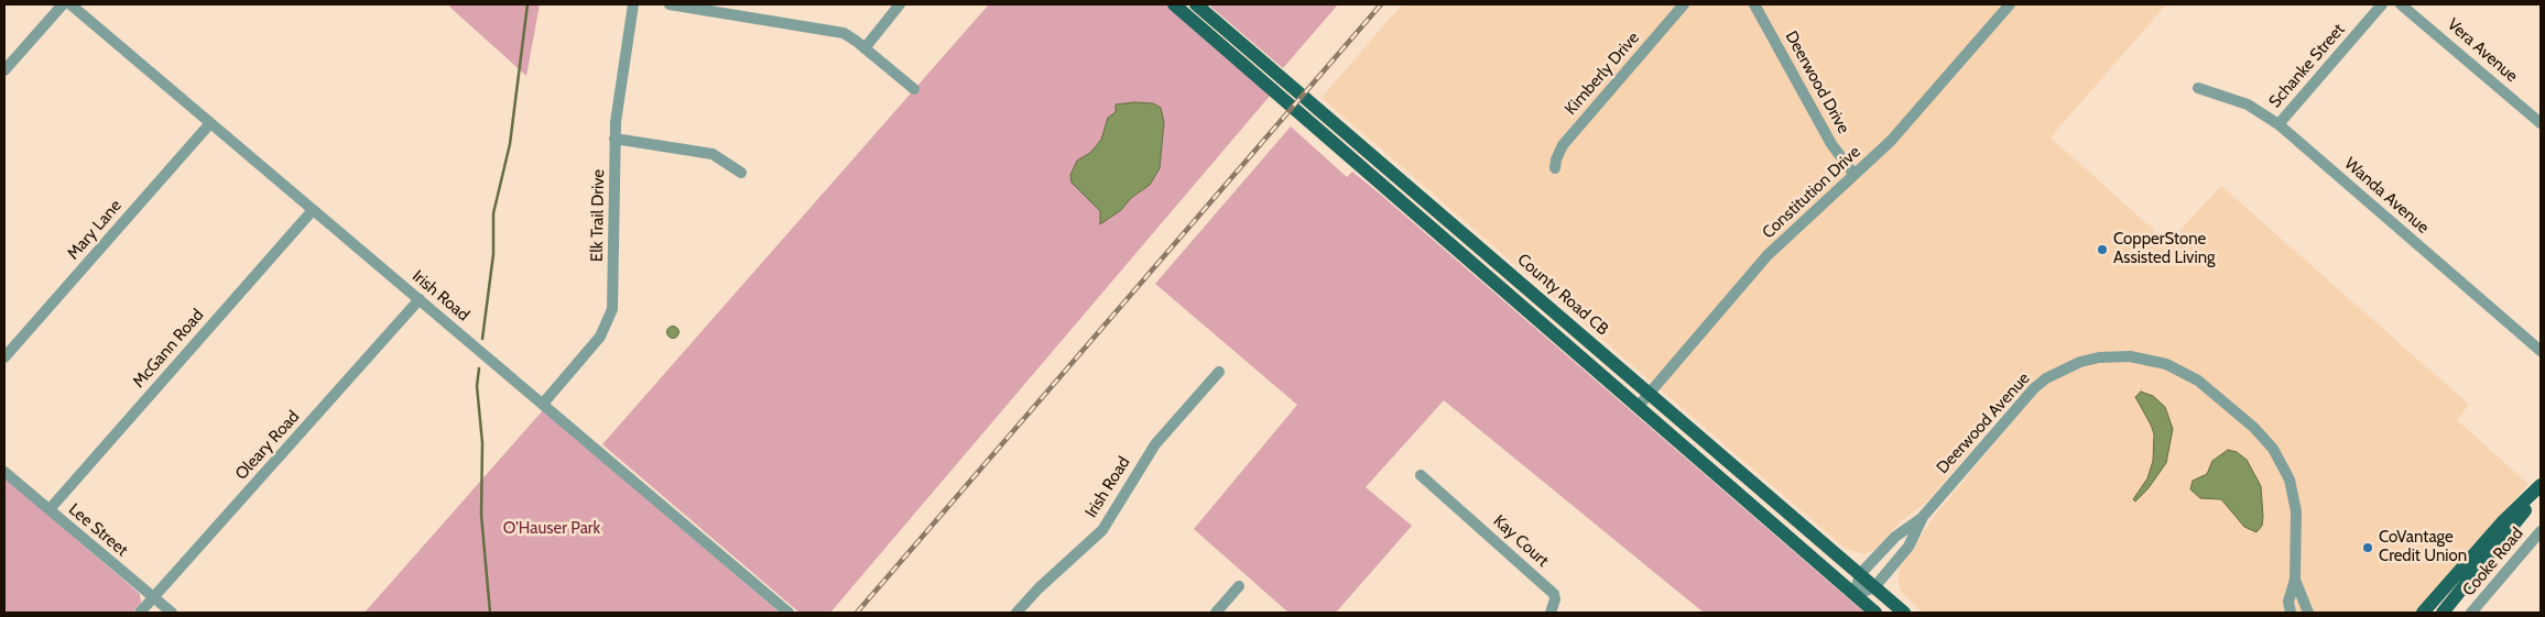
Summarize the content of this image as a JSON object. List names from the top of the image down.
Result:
{
  "streets": {
    "main road": ["County Road CB"],
    "street": [
      "Vera Avenue",
      "Schanke Street",
      "Kimberly Drive",
      "Deerwood Drive",
      "Constitution Drive",
      "Wanda Avenue",
      "Elk Trail Drive",
      "Mary Lane",
      "Irish Road",
      "McGann Road",
      "Deerwood Avenue",
      "Oleary Road",
      "Lee Street",
      "Kay Court",
      "Cooke Road"
    ]
  },
  "crossings": [
    ["Schanke Street", "Wanda Avenue"],
    ["Deerwood Drive", "Constitution Drive"],
    ["Constitution Drive", "County Road CB"],
    ["Elk Trail Drive", "Irish Road"],
    ["Mary Lane", "Irish Road"],
    ["County Road CB", "Deerwood Avenue"],
    ["Irish Road", "McGann Road"],
    ["Irish Road", "Oleary Road"],
    ["McGann Road", "Lee Street"],
    ["Oleary Road", "Lee Street"]
  ],
  "parks": ["O'Hauser Park"],
  "places": ["CopperStone Assisted Living", "CoVantage Credit Union"]
}
